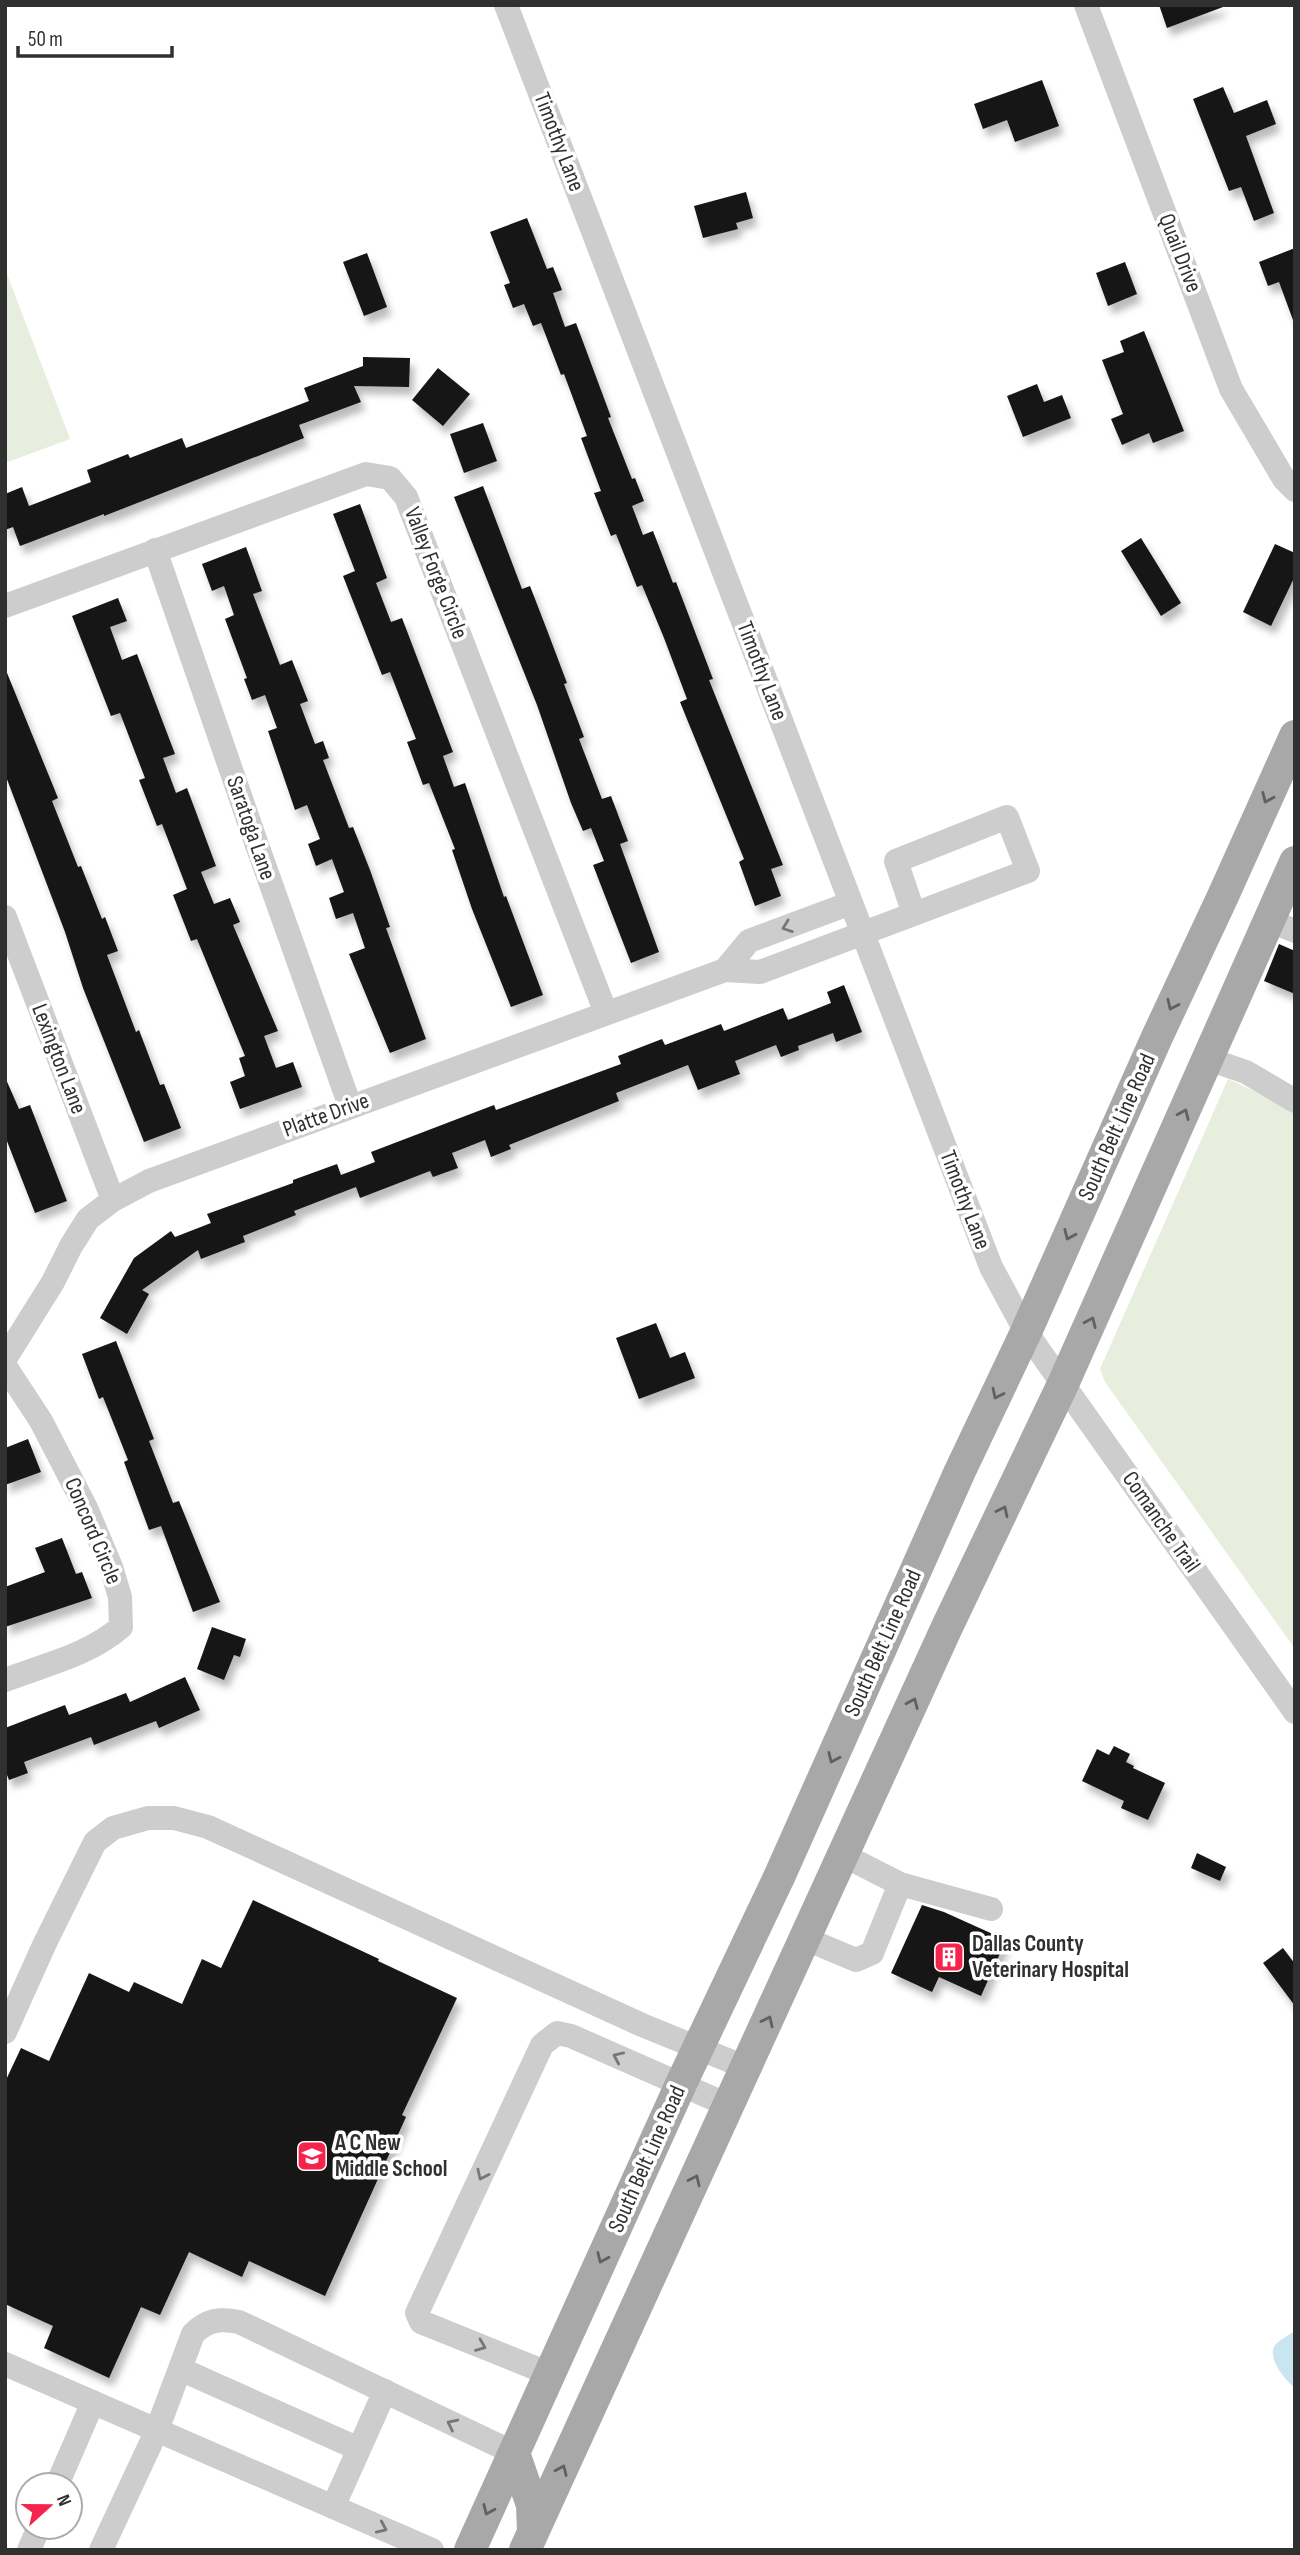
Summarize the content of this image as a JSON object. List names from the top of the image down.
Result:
{
  "streets": {
    "main road": ["South Belt Line Road"],
    "street": [
      "Timothy Lane",
      "Quail Drive",
      "Valley Forge Circle",
      "Saratoga Lane",
      "Lexington Lane",
      "Platte Drive",
      "Comanche Trail",
      "Concord Circle"
    ]
  },
  "crossings": [
    ["Timothy Lane", "Platte Drive"],
    ["Timothy Lane", "South Belt Line Road"],
    ["Timothy Lane", "Comanche Trail"],
    ["Valley Forge Circle", "Saratoga Lane"],
    ["Valley Forge Circle", "Platte Drive"],
    ["Saratoga Lane", "Platte Drive"],
    ["Lexington Lane", "Platte Drive"],
    ["South Belt Line Road", "Comanche Trail"]
  ],
  "places": {
    "building": ["Dallas County Veterinary Hospital"],
    "school or university": ["A C New Middle School"]
  },
  "scale_bar": "50 m",
  "north": "right"
}
